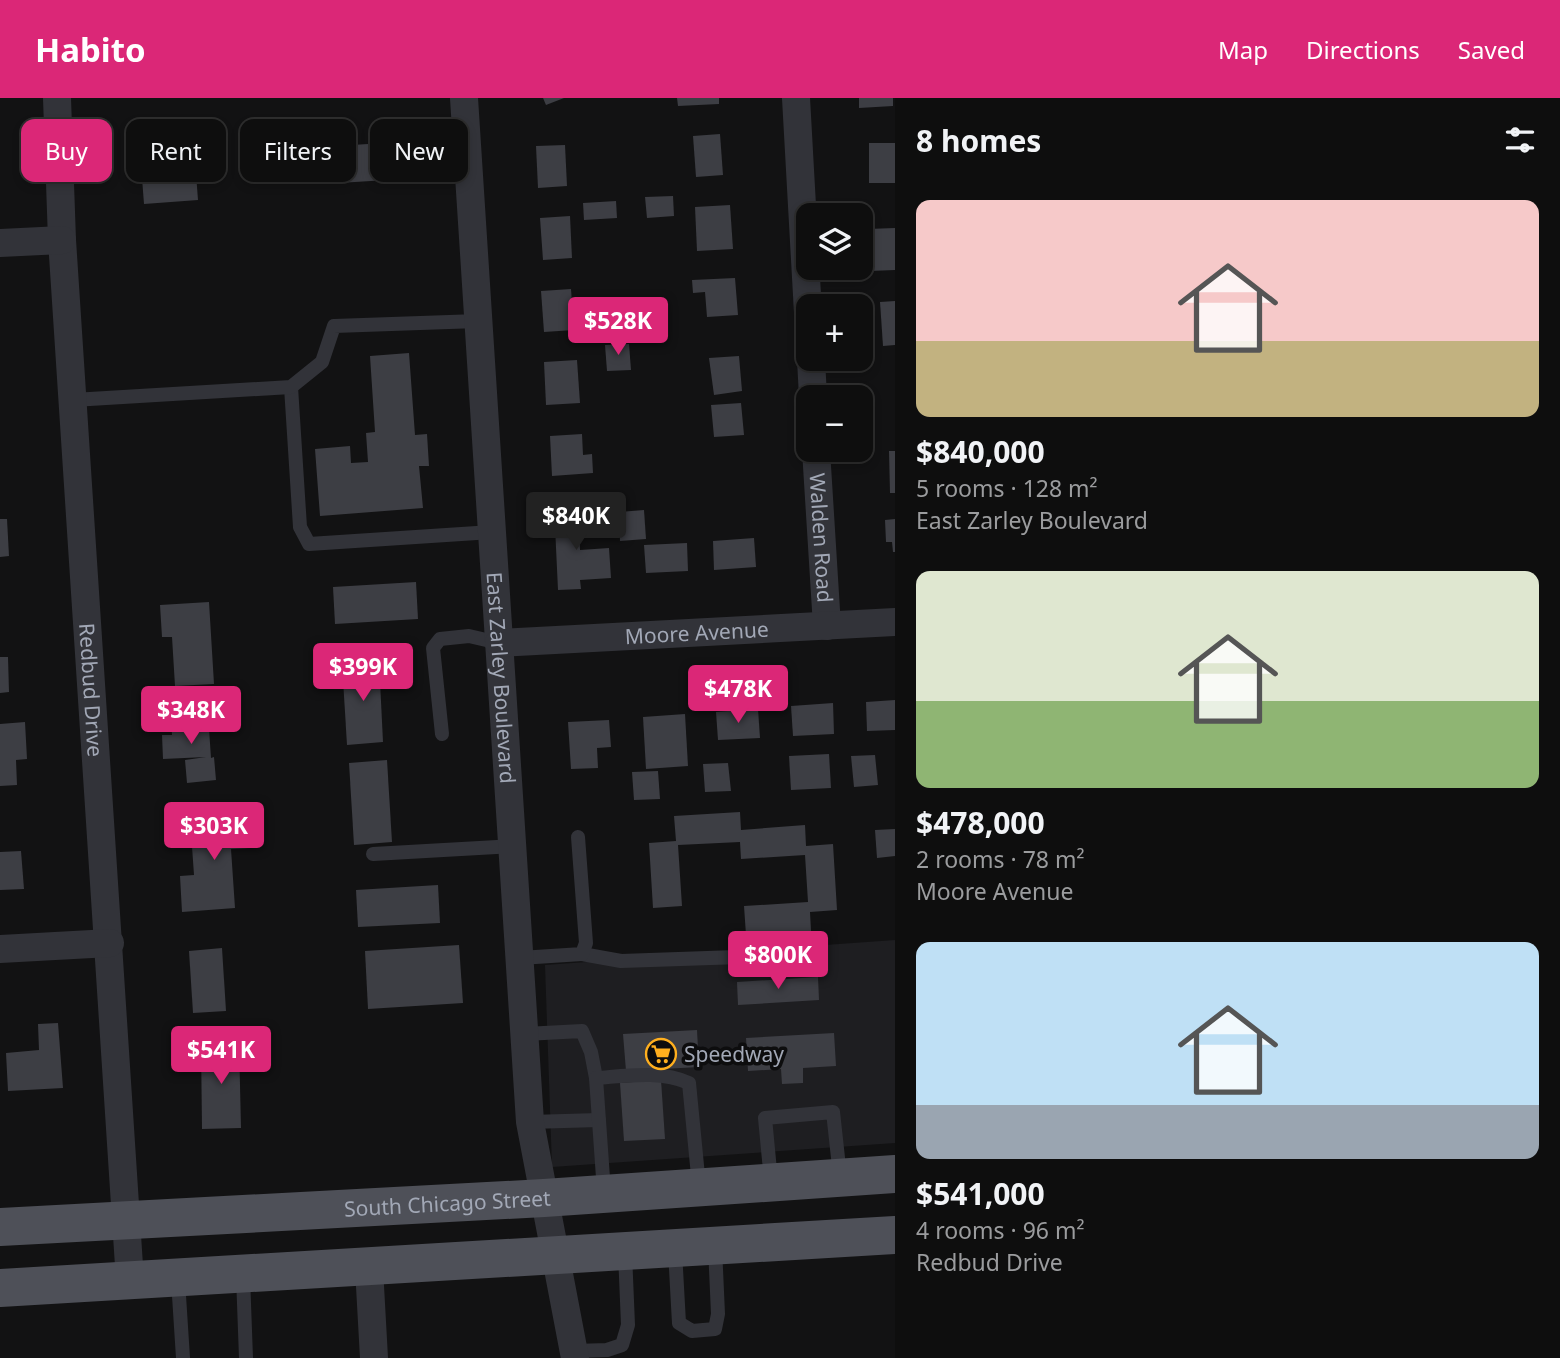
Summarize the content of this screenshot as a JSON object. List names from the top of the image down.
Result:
{
  "streets": {
    "main road": ["South Chicago Street"],
    "street": [
      "Walden Road",
      "Moore Avenue",
      "East Zarley Boulevard",
      "Redbud Drive"
    ]
  },
  "crossings": [
    ["Walden Road", "Moore Avenue"],
    ["Moore Avenue", "East Zarley Boulevard"],
    ["East Zarley Boulevard", "South Chicago Street"],
    ["Redbud Drive", "South Chicago Street"]
  ],
  "places": {
    "supermarket": ["Speedway"]
  },
  "page": {
    "header": "Habito",
    "nav": ["Map", "Directions", "Saved"],
    "heading": "8 homes",
    "chip": [
      "Buy",
      "Rent",
      "Filters",
      "New"
    ],
    "list": [
      {
        "name": "$840,000",
        "note": "5 rooms · 128 m² · East Zarley Boulevard"
      },
      {
        "name": "$478,000",
        "note": "2 rooms · 78 m² · Moore Avenue"
      },
      {
        "name": "$541,000",
        "note": "4 rooms · 96 m² · Redbud Drive"
      }
    ],
    "map_buttons": ["+", "−"],
    "price": [
      "$528K",
      "$840K",
      "$399K",
      "$478K",
      "$348K",
      "$303K",
      "$800K",
      "$541K"
    ]
  }
}
